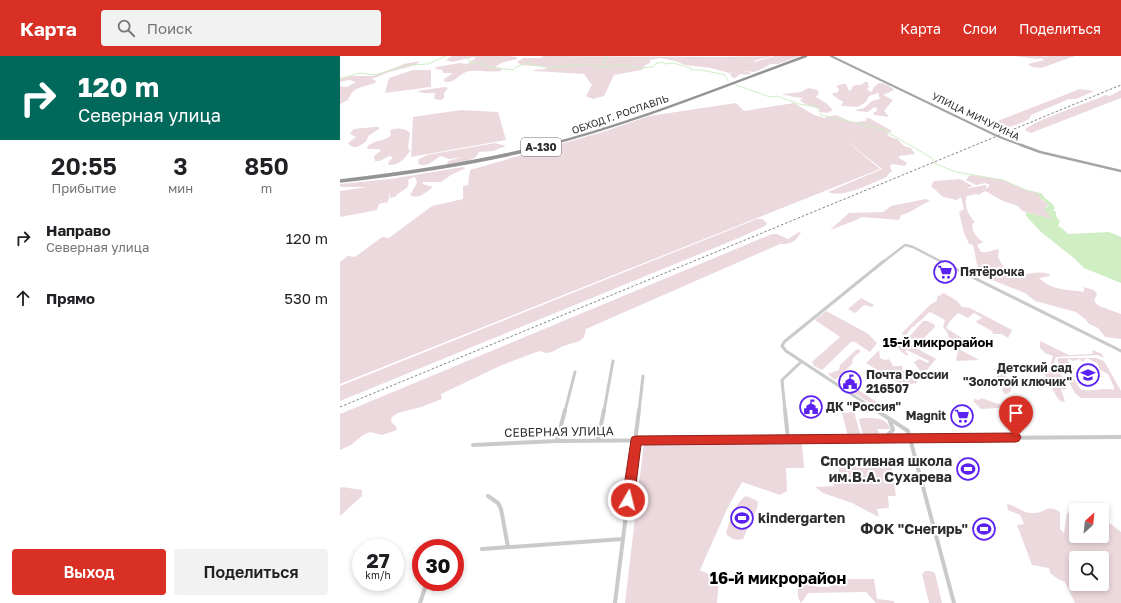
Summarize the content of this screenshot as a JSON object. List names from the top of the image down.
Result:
{
  "streets": {
    "highway": ["ОБХОД Г. РОСЛАВЛЬ", "А-130"],
    "main road": ["УЛИЦА МИЧУРИНА"],
    "street": ["СЕВЕРНАЯ УЛИЦА"]
  },
  "districts": ["15-й микрорайон", "16-й микрорайон"],
  "places": {
    "supermarket": ["Пятёрочка", "Magnit"],
    "school or university": ["Детский сад \"Золотой ключик\""],
    "public building": ["Почта России 216507", "ДК \"Россия\""],
    "sports": ["Спортивная школа им.В.А. Сухарева", "kindergarten", "ФОК \"Снегирь\""]
  },
  "north": "top right",
  "page": {
    "header": "Карта",
    "search": "Поиск",
    "nav": ["Карта", "Слои", "Поделиться"],
    "turn": ["120 m", "Северная улица"],
    "eta": [
      "20:55",
      "Прибытие",
      "3",
      "мин",
      "850",
      "m"
    ],
    "list": [
      {
        "name": "Направо",
        "note": "Северная улица",
        "value": "120 m"
      },
      {
        "name": "Прямо",
        "value": "530 m"
      }
    ],
    "speed": "27 km/h",
    "limit": "30",
    "buttons": ["Выход", "Поделиться"]
  }
}
